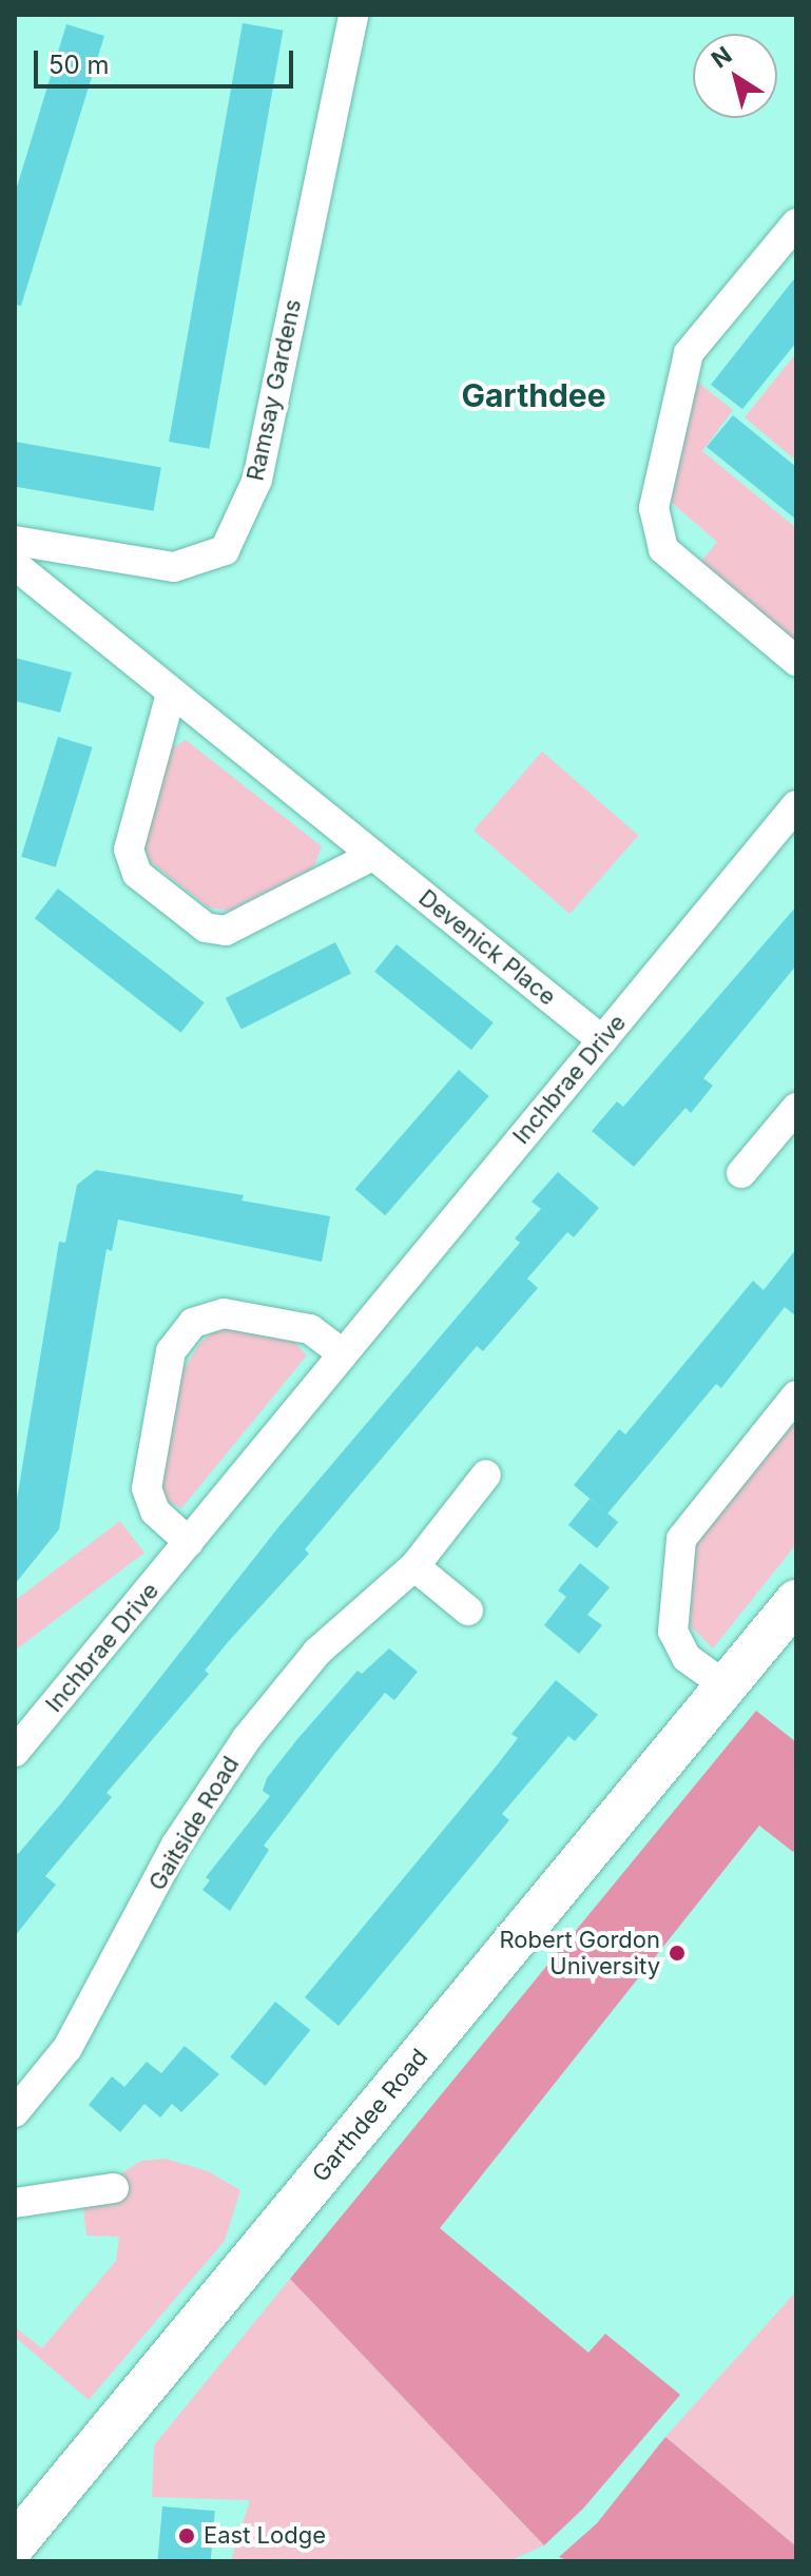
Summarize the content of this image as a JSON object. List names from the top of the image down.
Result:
{
  "streets": {
    "street": [
      "Ramsay Gardens",
      "Devenick Place",
      "Inchbrae Drive",
      "Gaitside Road",
      "Garthdee Road"
    ]
  },
  "crossings": [
    ["Devenick Place", "Inchbrae Drive"]
  ],
  "districts": ["Garthdee"],
  "places": ["Robert Gordon University", "East Lodge"],
  "scale_bar": "50 m",
  "north": "top left"
}
